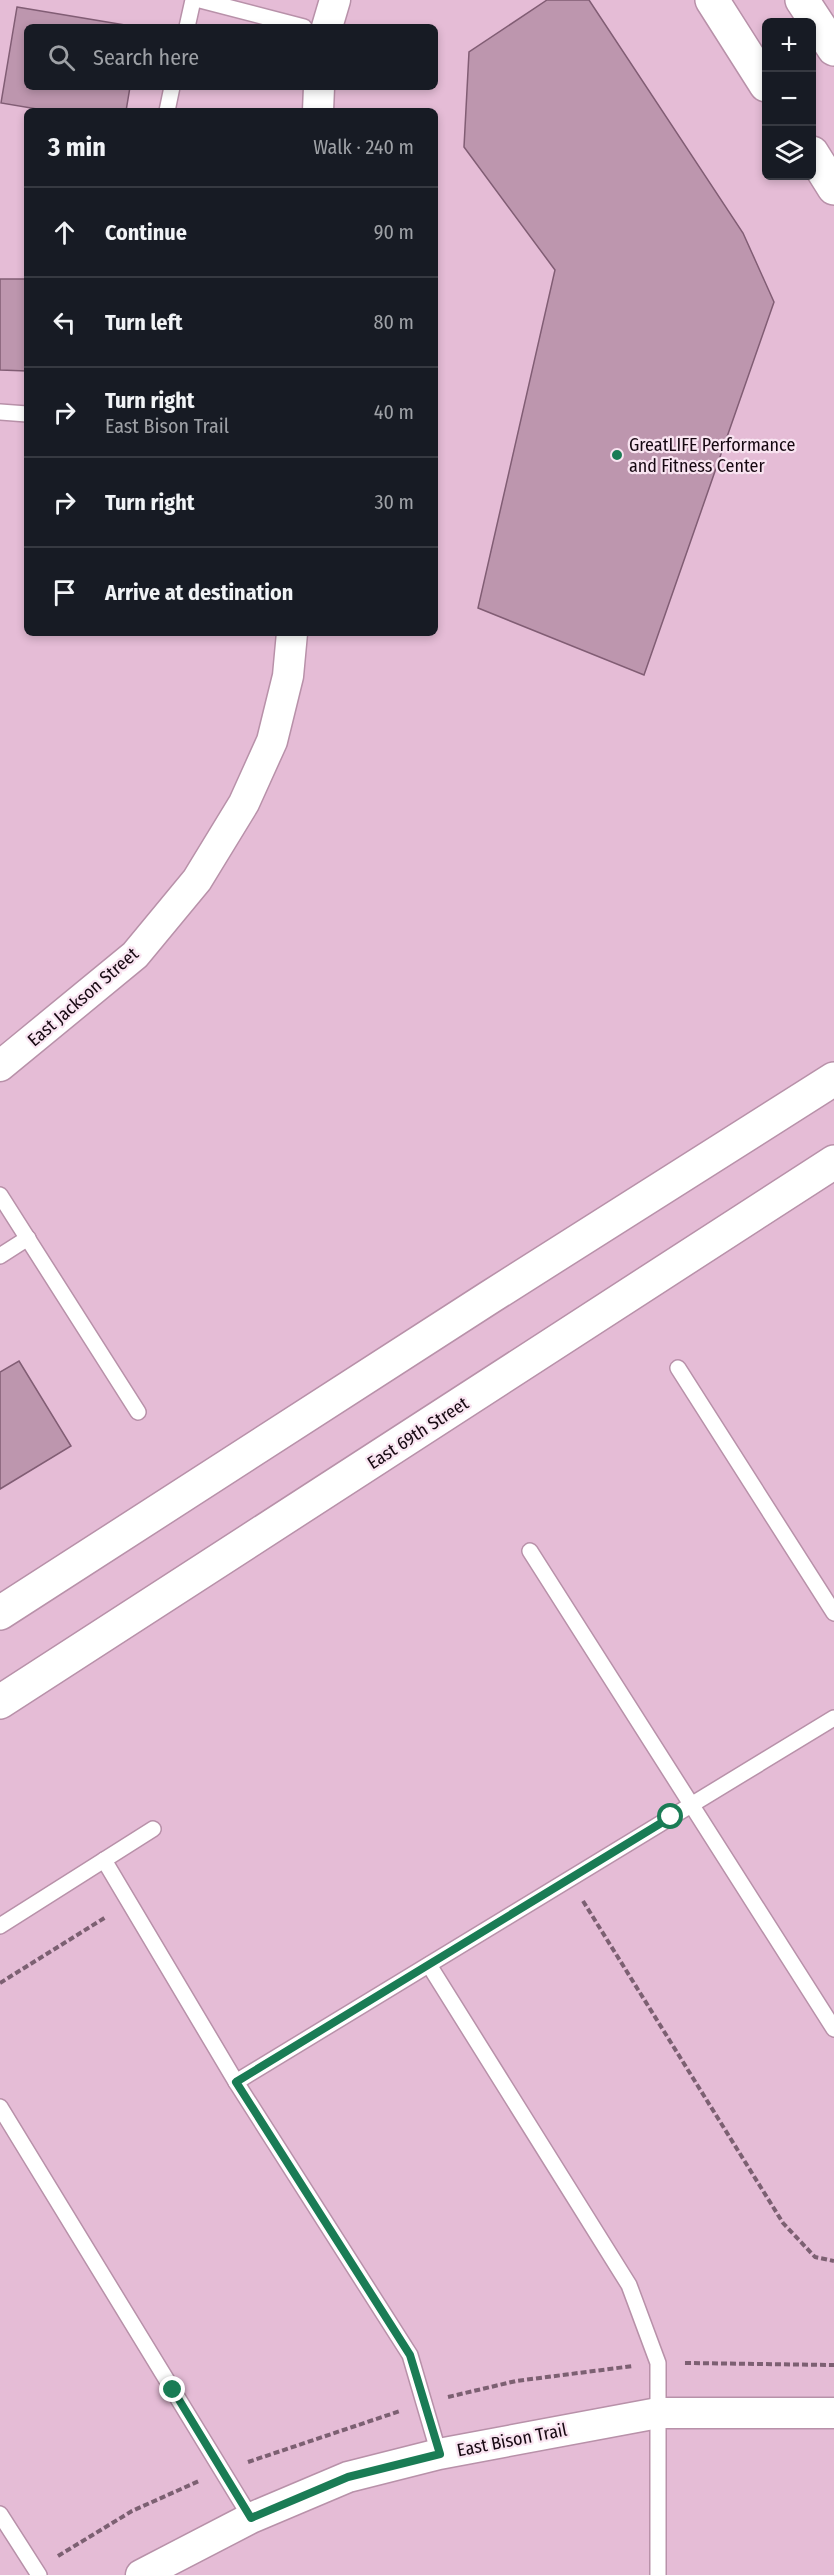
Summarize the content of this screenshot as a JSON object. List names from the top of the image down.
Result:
{
  "streets": {
    "main road": ["East 69th Street"],
    "street": ["East Jackson Street", "East Bison Trail"]
  },
  "places": ["GreatLIFE Performance and Fitness Center"],
  "page": {
    "map_buttons": ["+", "−"],
    "search": "Search here",
    "heading": ["3 min", "Walk · 240 m"],
    "list": [
      ["Continue", "90 m"],
      ["Turn left", "80 m"],
      ["Turn right", "East Bison Trail", "40 m"],
      ["Turn right", "30 m"],
      "Arrive at destination"
    ]
  }
}
